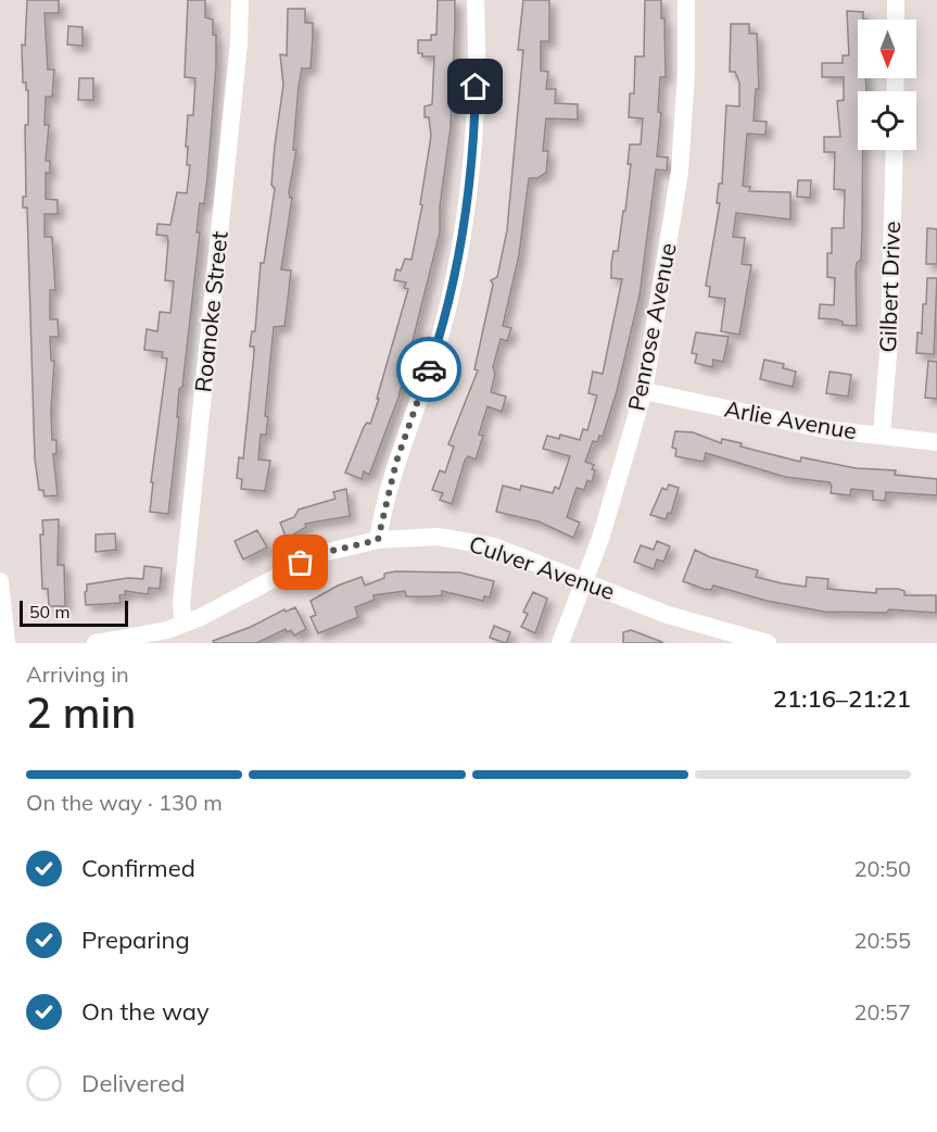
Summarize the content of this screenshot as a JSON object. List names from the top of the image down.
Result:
{
  "streets": {
    "street": [
      "Gilbert Drive",
      "Roanoke Street",
      "Penrose Avenue",
      "Arlie Avenue",
      "Culver Avenue"
    ]
  },
  "crossings": [
    ["Gilbert Drive", "Arlie Avenue"],
    ["Roanoke Street", "Culver Avenue"],
    ["Penrose Avenue", "Arlie Avenue"],
    ["Penrose Avenue", "Culver Avenue"]
  ],
  "scale_bar": "50 m",
  "north": "bottom",
  "page": {
    "scale": "50 m",
    "heading": ["2 min", "Arriving in", "21:16–21:21"],
    "bar": "On the way · 130 m",
    "list": [
      ["Confirmed", "20:50"],
      ["Preparing", "20:55"],
      ["On the way", "20:57"],
      "Delivered"
    ]
  }
}
